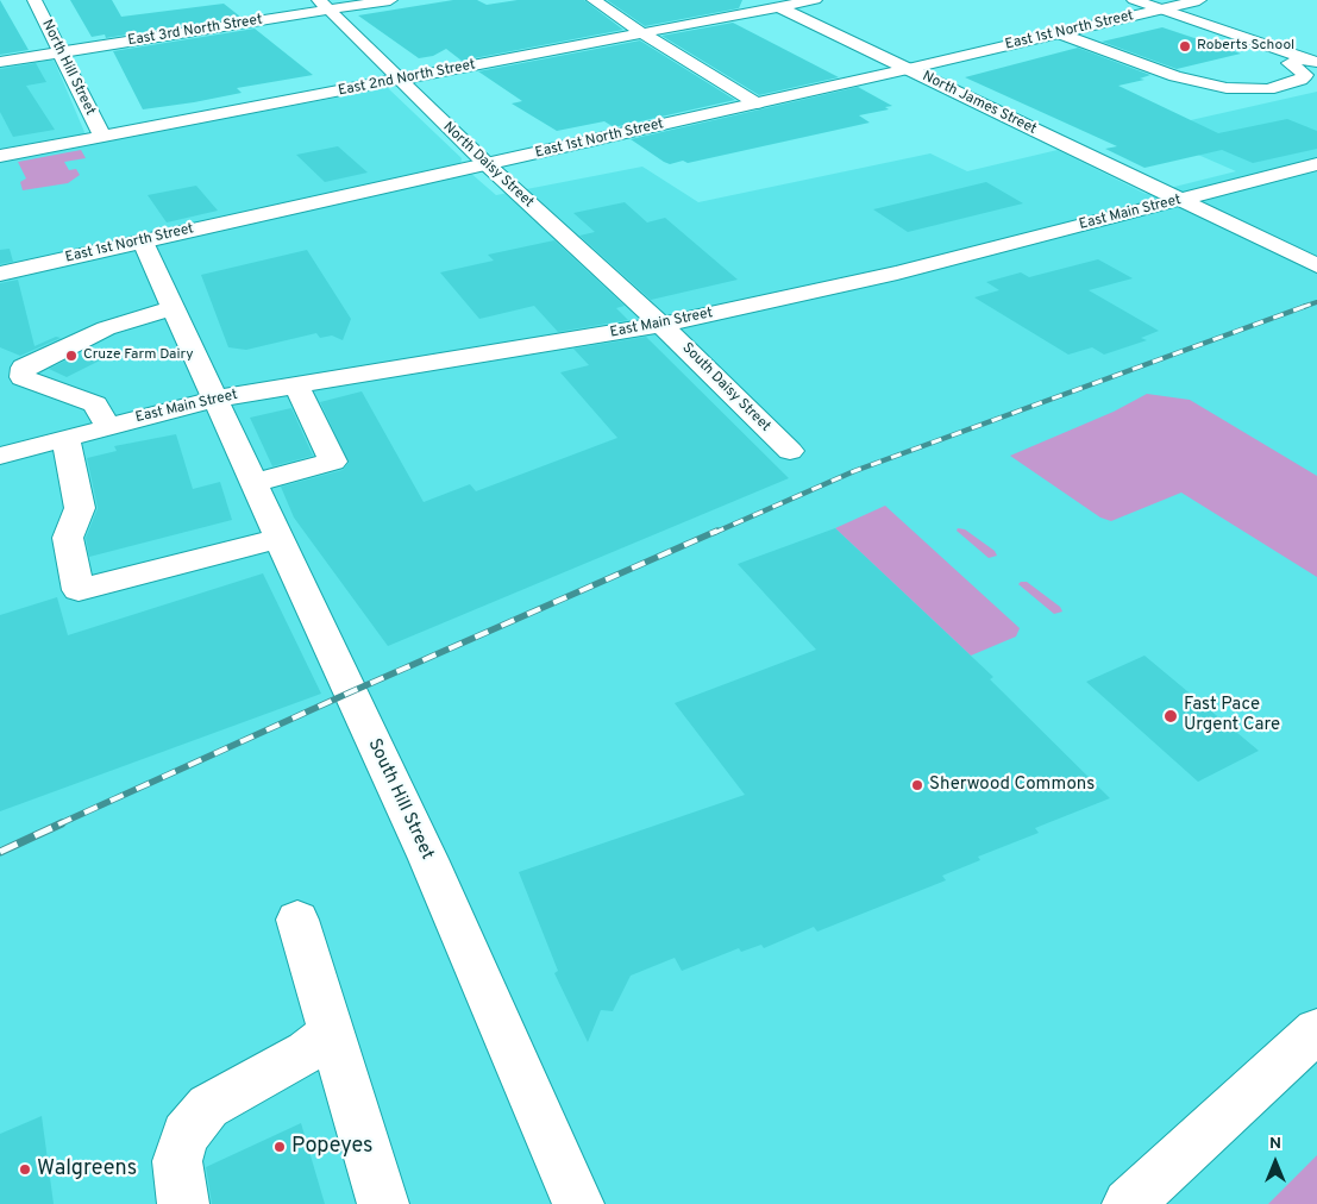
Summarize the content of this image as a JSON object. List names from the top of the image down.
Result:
{
  "streets": {
    "street": [
      "East 3rd North Street",
      "East 1st North Street",
      "North Hill Street",
      "East 2nd North Street",
      "North James Street",
      "North Daisy Street",
      "East Main Street",
      "South Daisy Street",
      "South Hill Street"
    ]
  },
  "crossings": [
    ["East 3rd North Street", "North Hill Street"],
    ["East 3rd North Street", "North Daisy Street"],
    ["East 1st North Street", "North James Street"],
    ["East 1st North Street", "North Daisy Street"],
    ["North Hill Street", "East 2nd North Street"],
    ["East 2nd North Street", "North James Street"],
    ["East 2nd North Street", "North Daisy Street"],
    ["North James Street", "East Main Street"],
    ["North Daisy Street", "East Main Street"],
    ["North Daisy Street", "South Daisy Street"],
    ["East Main Street", "South Daisy Street"],
    ["East Main Street", "South Hill Street"]
  ],
  "places": [
    "Roberts School",
    "Cruze Farm Dairy",
    "Fast Pace Urgent Care",
    "Sherwood Commons",
    "Popeyes",
    "Walgreens"
  ],
  "north": "top"
}
